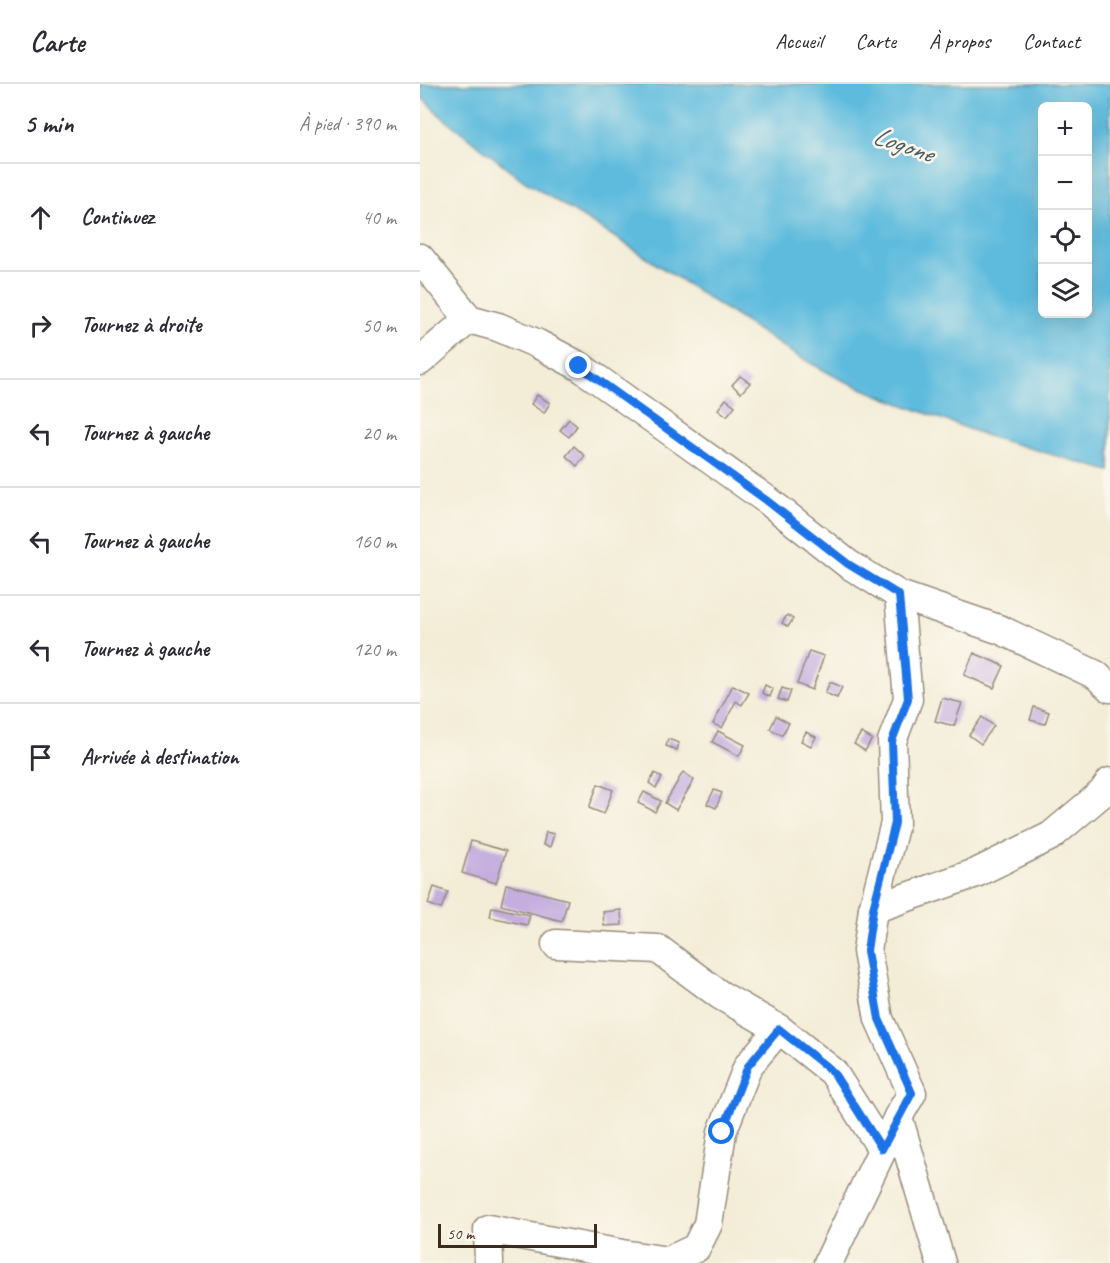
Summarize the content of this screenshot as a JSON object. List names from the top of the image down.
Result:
{
  "water": ["Logone"],
  "scale_bar": "50 m",
  "page": {
    "header": "Carte",
    "nav": [
      "Accueil",
      "Carte",
      "À propos",
      "Contact"
    ],
    "heading": ["5 min", "À pied · 390 m"],
    "map_buttons": ["+", "−"],
    "list": [
      ["Continuez", "40 m"],
      ["Tournez à droite", "50 m"],
      ["Tournez à gauche", "20 m"],
      ["Tournez à gauche", "160 m"],
      ["Tournez à gauche", "120 m"],
      "Arrivée à destination"
    ],
    "scale": "50 m"
  }
}
